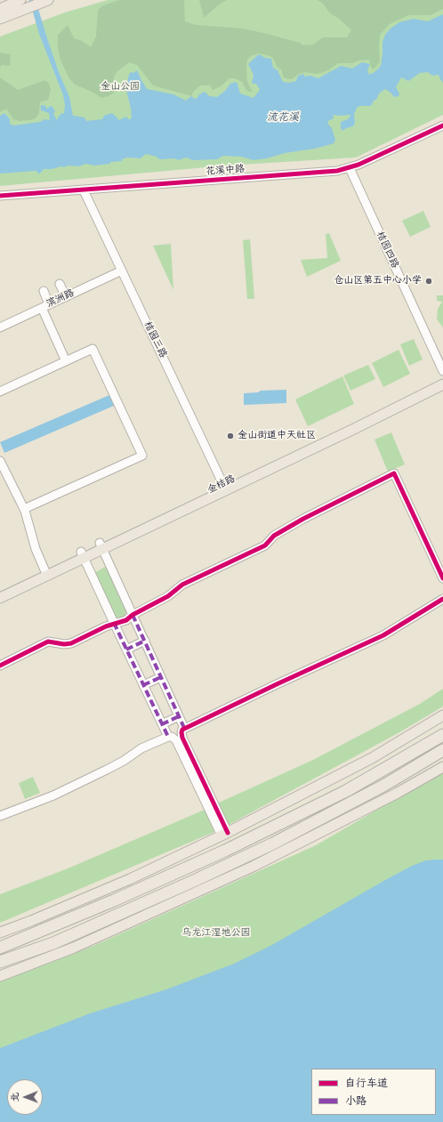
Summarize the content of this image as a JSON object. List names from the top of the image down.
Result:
{
  "streets": {
    "main road": ["金桔路"],
    "street": [
      "花溪中路",
      "桔园四路",
      "滨洲路",
      "桔园三路"
    ]
  },
  "crossings": [
    ["花溪中路", "桔园四路"],
    ["花溪中路", "桔园三路"],
    ["滨洲路", "桔园三路"],
    ["桔园三路", "金桔路"]
  ],
  "water": ["流花溪"],
  "parks": ["金山公园", "乌龙江湿地公园"],
  "places": ["仓山区第五中心小学", "金山街道中天社区"],
  "legend": ["自行车道", "小路"],
  "north": "left"
}
